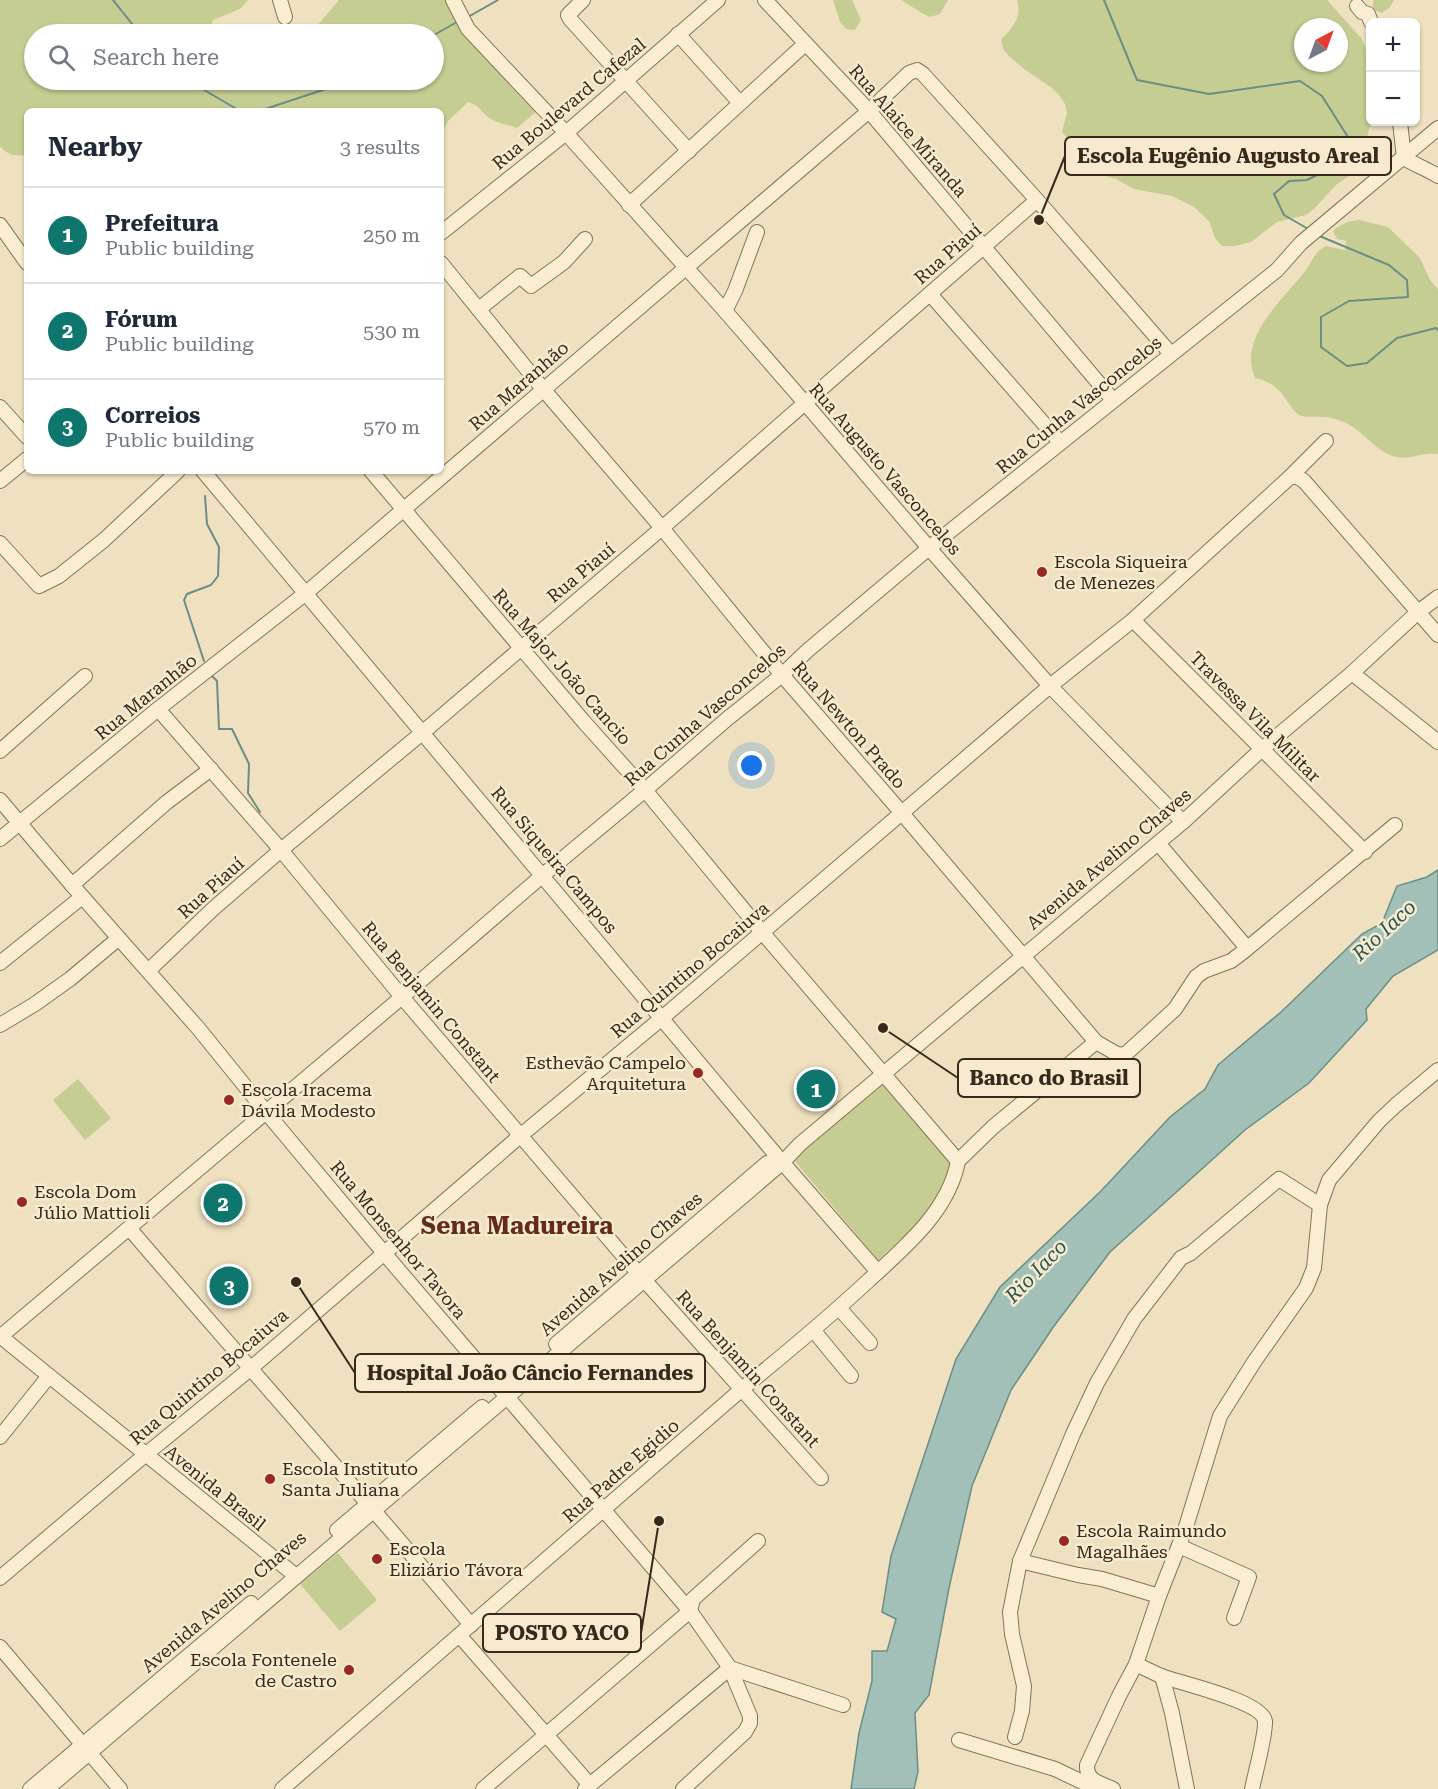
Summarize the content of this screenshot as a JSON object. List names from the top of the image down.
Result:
{
  "streets": {
    "street": [
      "Rua Boulevard Cafezal",
      "Rua Alaice Miranda",
      "Rua Piauí",
      "Rua Maranhão",
      "Rua Cunha Vasconcelos",
      "Rua Augusto Vasconcelos",
      "Rua Major João Cancio",
      "Travessa Vila Militar",
      "Rua Newton Prado",
      "Avenida Avelino Chaves",
      "Rua Siqueira Campos",
      "Rua Quintino Bocaiuva",
      "Rua Benjamin Constant",
      "Rua Monsenhor Tavora",
      "Rua Padre Egidio",
      "Avenida Brasil"
    ]
  },
  "crossings": [
    ["Rua Boulevard Cafezal", "Rua Augusto Vasconcelos"],
    ["Rua Alaice Miranda", "Rua Piauí"],
    ["Rua Alaice Miranda", "Rua Maranhão"],
    ["Rua Alaice Miranda", "Rua Cunha Vasconcelos"],
    ["Rua Piauí", "Rua Maranhão"],
    ["Rua Piauí", "Rua Augusto Vasconcelos"],
    ["Rua Piauí", "Rua Major João Cancio"],
    ["Rua Piauí", "Rua Newton Prado"],
    ["Rua Piauí", "Rua Siqueira Campos"],
    ["Rua Piauí", "Rua Benjamin Constant"],
    ["Rua Piauí", "Rua Monsenhor Tavora"],
    ["Rua Maranhão", "Rua Augusto Vasconcelos"],
    ["Rua Maranhão", "Rua Major João Cancio"],
    ["Rua Maranhão", "Rua Newton Prado"],
    ["Rua Maranhão", "Rua Siqueira Campos"],
    ["Rua Maranhão", "Rua Benjamin Constant"],
    ["Rua Maranhão", "Rua Monsenhor Tavora"],
    ["Rua Cunha Vasconcelos", "Rua Augusto Vasconcelos"],
    ["Rua Cunha Vasconcelos", "Rua Major João Cancio"],
    ["Rua Cunha Vasconcelos", "Rua Newton Prado"],
    ["Rua Cunha Vasconcelos", "Rua Siqueira Campos"],
    ["Rua Cunha Vasconcelos", "Rua Benjamin Constant"],
    ["Rua Cunha Vasconcelos", "Rua Monsenhor Tavora"],
    ["Rua Cunha Vasconcelos", "Avenida Brasil"],
    ["Rua Augusto Vasconcelos", "Avenida Avelino Chaves"],
    ["Rua Augusto Vasconcelos", "Rua Quintino Bocaiuva"],
    ["Rua Major João Cancio", "Avenida Avelino Chaves"],
    ["Rua Major João Cancio", "Rua Quintino Bocaiuva"],
    ["Rua Major João Cancio", "Rua Padre Egidio"],
    ["Travessa Vila Militar", "Avenida Avelino Chaves"],
    ["Travessa Vila Militar", "Rua Quintino Bocaiuva"],
    ["Rua Newton Prado", "Avenida Avelino Chaves"],
    ["Rua Newton Prado", "Rua Quintino Bocaiuva"],
    ["Avenida Avelino Chaves", "Rua Siqueira Campos"],
    ["Avenida Avelino Chaves", "Rua Benjamin Constant"],
    ["Avenida Avelino Chaves", "Rua Monsenhor Tavora"],
    ["Avenida Avelino Chaves", "Avenida Brasil"],
    ["Rua Siqueira Campos", "Rua Quintino Bocaiuva"],
    ["Rua Siqueira Campos", "Rua Padre Egidio"],
    ["Rua Quintino Bocaiuva", "Rua Benjamin Constant"],
    ["Rua Quintino Bocaiuva", "Rua Monsenhor Tavora"],
    ["Rua Quintino Bocaiuva", "Avenida Brasil"],
    ["Rua Benjamin Constant", "Rua Padre Egidio"],
    ["Rua Monsenhor Tavora", "Rua Padre Egidio"]
  ],
  "districts": ["Sena Madureira"],
  "water": ["Rio Iaco"],
  "places": [
    "Escola Eugênio Augusto Areal",
    "Escola Siqueira de Menezes",
    "Banco do Brasil",
    "Esthevão Campelo Arquitetura",
    "Escola Iracema Dávila Modesto",
    "Escola Dom Júlio Mattioli",
    "Hospital João Câncio Fernandes",
    "Escola Instituto Santa Juliana",
    "POSTO YACO",
    "Escola Raimundo Magalhães",
    "Escola Eliziário Távora",
    "Escola Fontenele de Castro"
  ],
  "north": "top right",
  "page": {
    "map_buttons": ["+", "−"],
    "search": "Search here",
    "heading": ["Nearby", "3 results"],
    "list": [
      {
        "mark": "1",
        "name": "Prefeitura",
        "note": "Public building",
        "value": "250 m"
      },
      {
        "mark": "2",
        "name": "Fórum",
        "note": "Public building",
        "value": "530 m"
      },
      {
        "mark": "3",
        "name": "Correios",
        "note": "Public building",
        "value": "570 m"
      }
    ],
    "pins": ["1", "2", "3"]
  }
}
